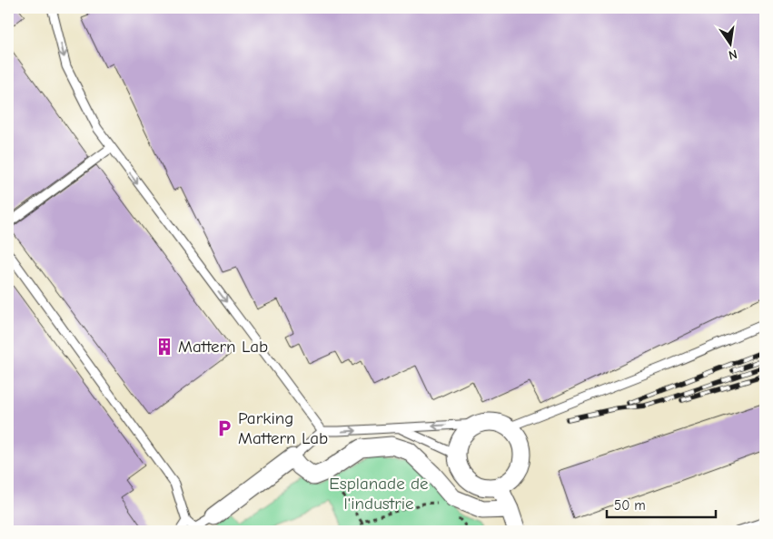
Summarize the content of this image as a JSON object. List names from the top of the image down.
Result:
{
  "parks": ["Esplanade de l'industrie"],
  "places": {
    "building": ["Mattern Lab"],
    "parking": ["Parking Mattern Lab"]
  },
  "scale_bar": "50 m",
  "north": "bottom"
}
